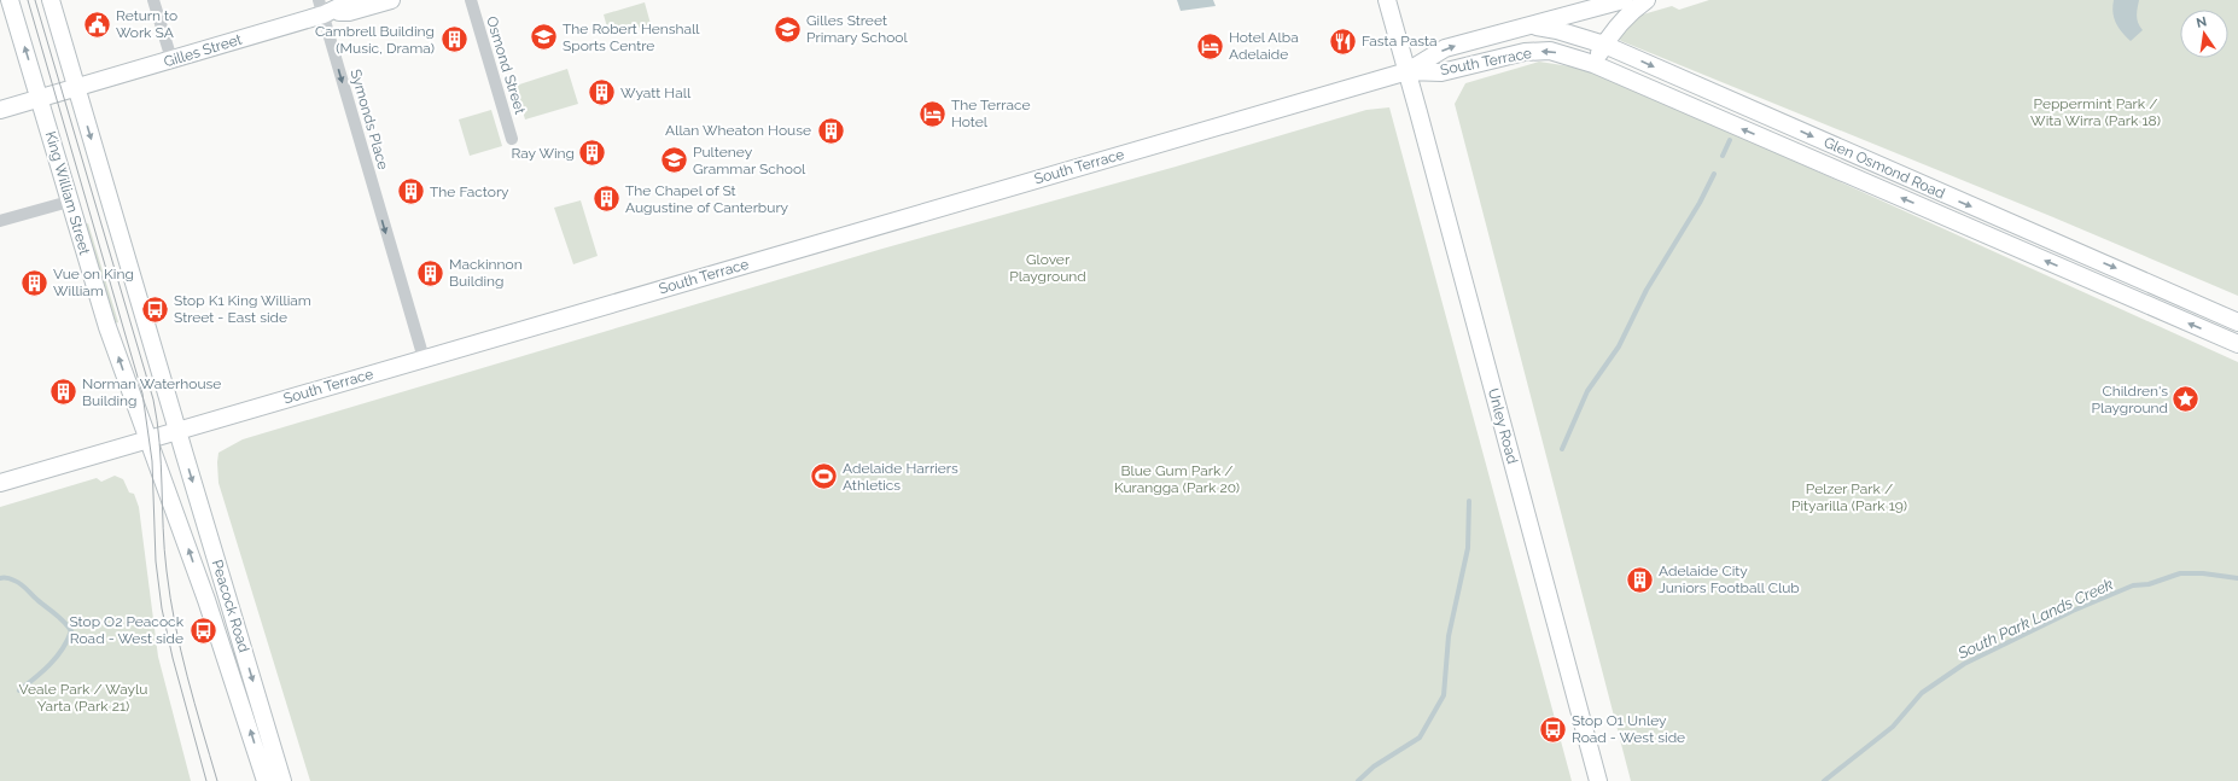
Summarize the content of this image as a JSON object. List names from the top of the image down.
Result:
{
  "streets": {
    "main road": [
      "Gilles Street",
      "South Terrace",
      "Glen Osmond Road",
      "King William Street",
      "Unley Road",
      "Peacock Road"
    ],
    "street": ["Osmond Street", "Symonds Place"]
  },
  "crossings": [
    ["Gilles Street", "Symonds Place"],
    ["Gilles Street", "King William Street"],
    ["South Terrace", "Symonds Place"],
    ["South Terrace", "Glen Osmond Road"],
    ["South Terrace", "King William Street"],
    ["South Terrace", "Unley Road"],
    ["South Terrace", "Peacock Road"],
    ["King William Street", "Peacock Road"]
  ],
  "one_way": ["Symonds Place"],
  "water": ["South Park Lands Creek"],
  "parks": [
    "Peppermint Park / Wita Wirra (Park 18)",
    "Glover Playground",
    "Blue Gum Park / Kurangga (Park 20)",
    "Pelzer Park / Pityarilla (Park 19)",
    "Veale Park / Waylu Yarta (Park 21)"
  ],
  "places": {
    "public building": ["Return to Work SA"],
    "school or university": ["Gilles Street Primary School", "The Robert Henshall Sports Centre", "Pulteney Grammar School"],
    "building": [
      "Cambrell Building (Music, Drama)",
      "Wyatt Hall",
      "Allan Wheaton House",
      "Ray Wing",
      "The Factory",
      "The Chapel of St Augustine of Canterbury",
      "Mackinnon Building",
      "Vue on King William",
      "Norman Waterhouse Building",
      "Adelaide City Juniors Football Club"
    ],
    "restaurant": ["Fasta Pasta"],
    "hotel": ["Hotel Alba Adelaide", "The Terrace Hotel"],
    "bus stop": ["Stop K1 King William Street - East side", "Stop O2 Peacock Road - West side", "Stop O1 Unley Road - West side"],
    "place": ["Children's Playground"],
    "sports": ["Adelaide Harriers Athletics"]
  },
  "north": "top"
}
